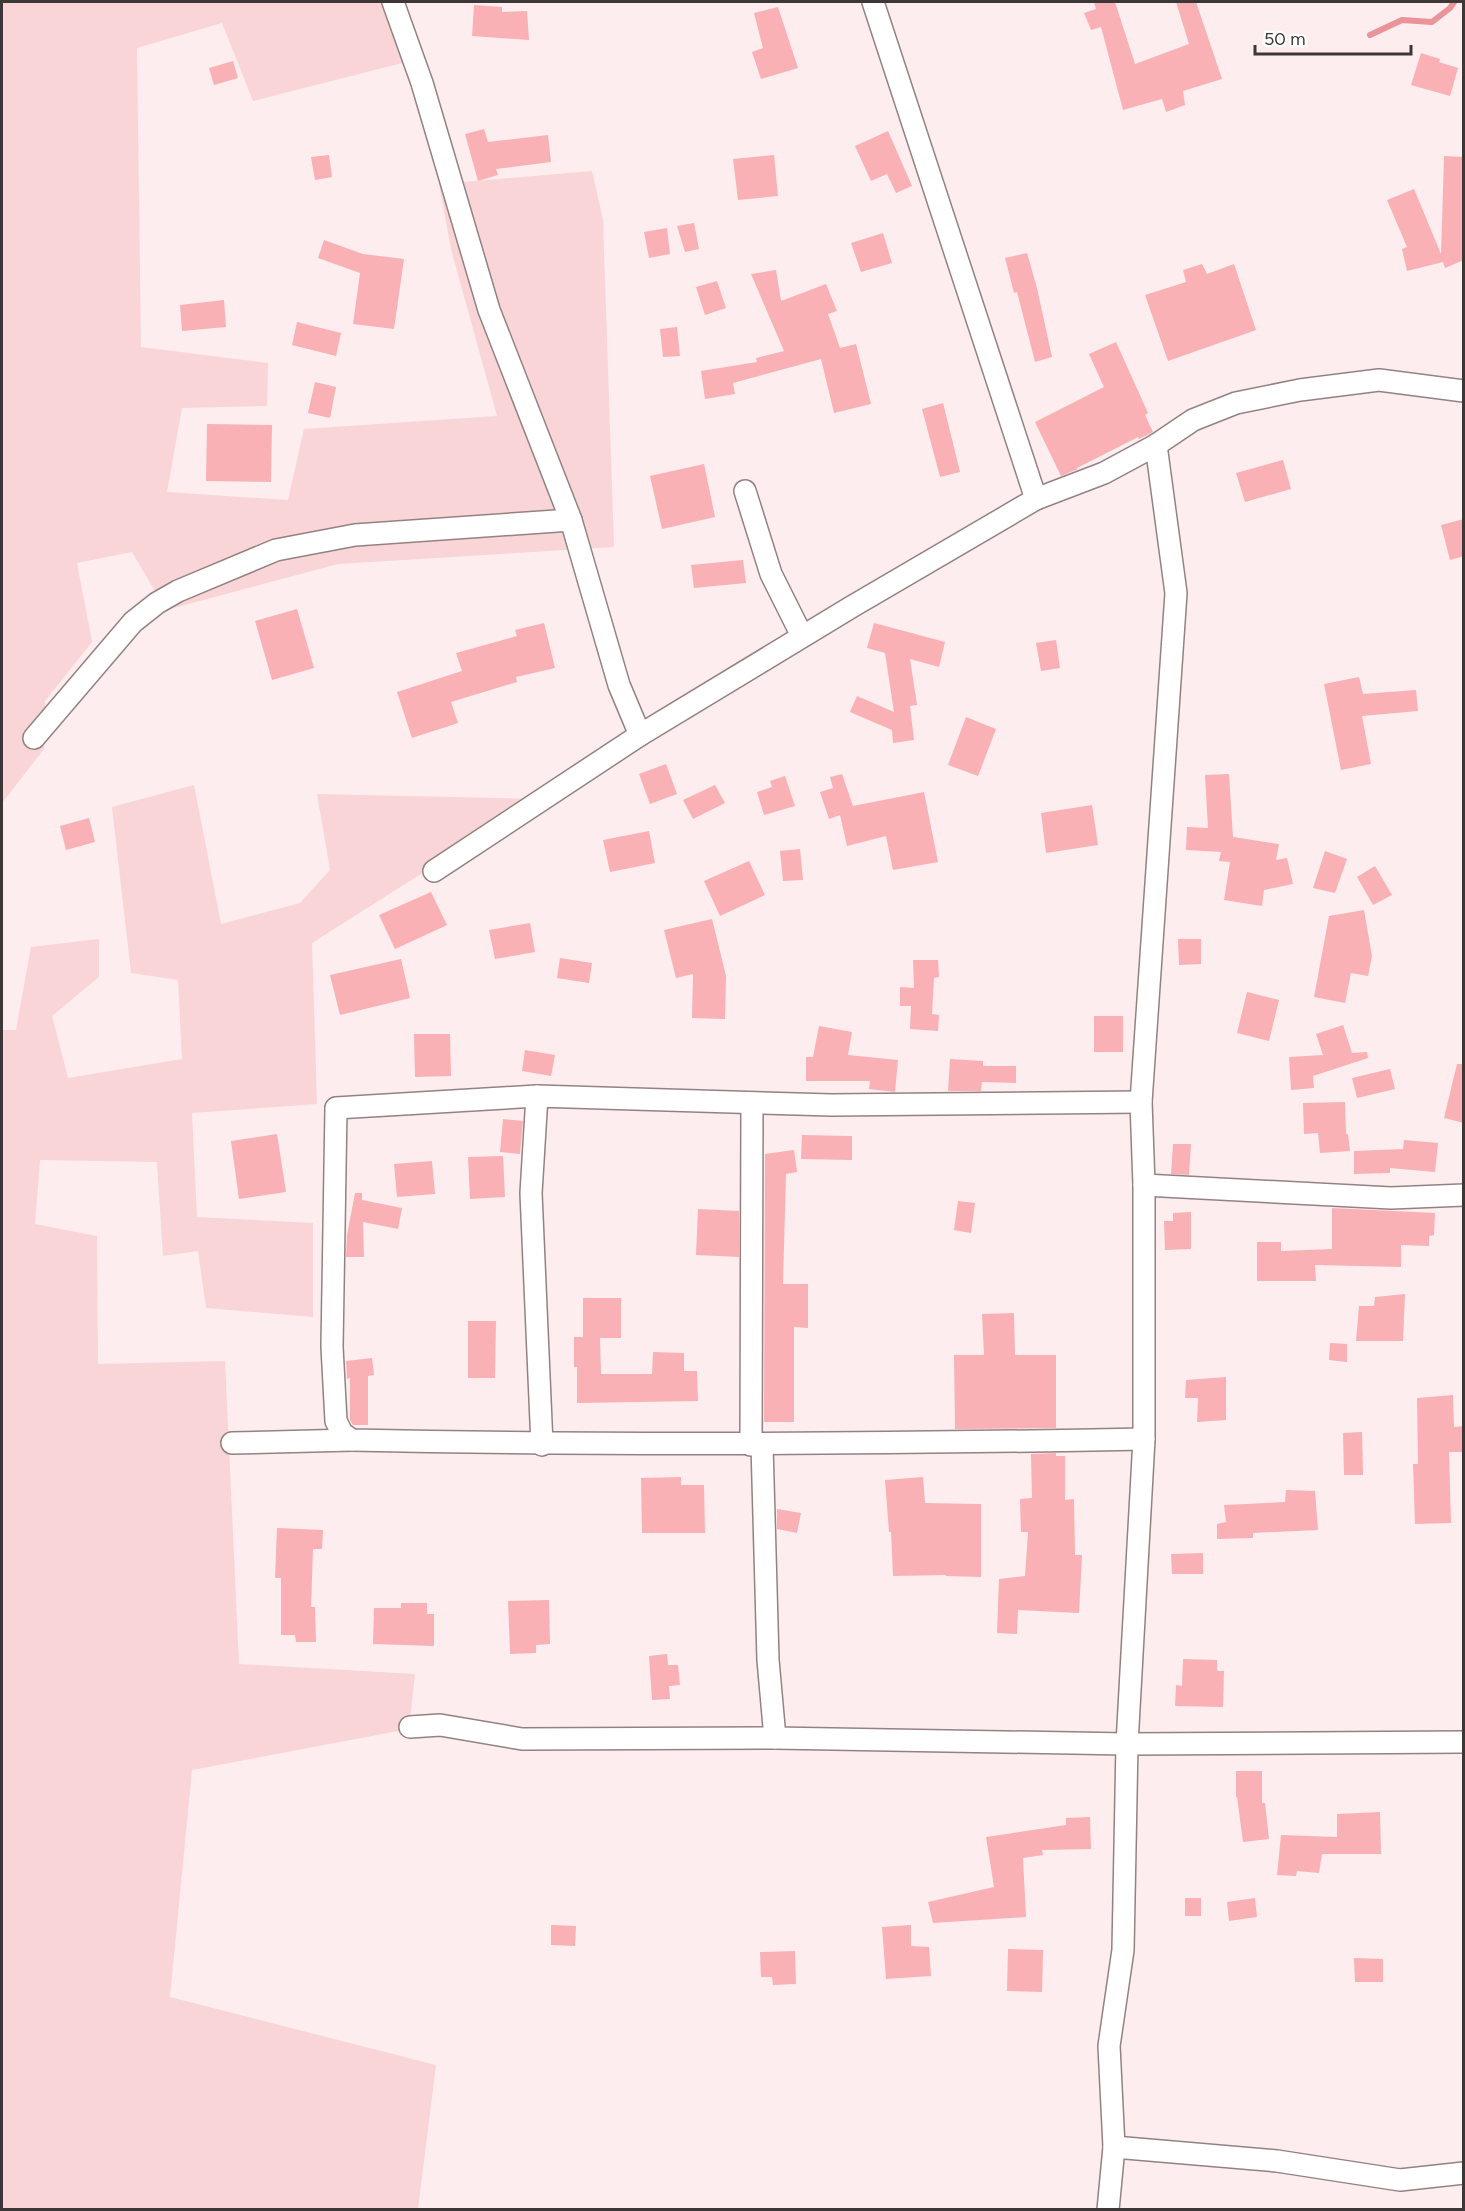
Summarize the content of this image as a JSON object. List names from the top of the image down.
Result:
{
  "scale_bar": "50 m"
}
